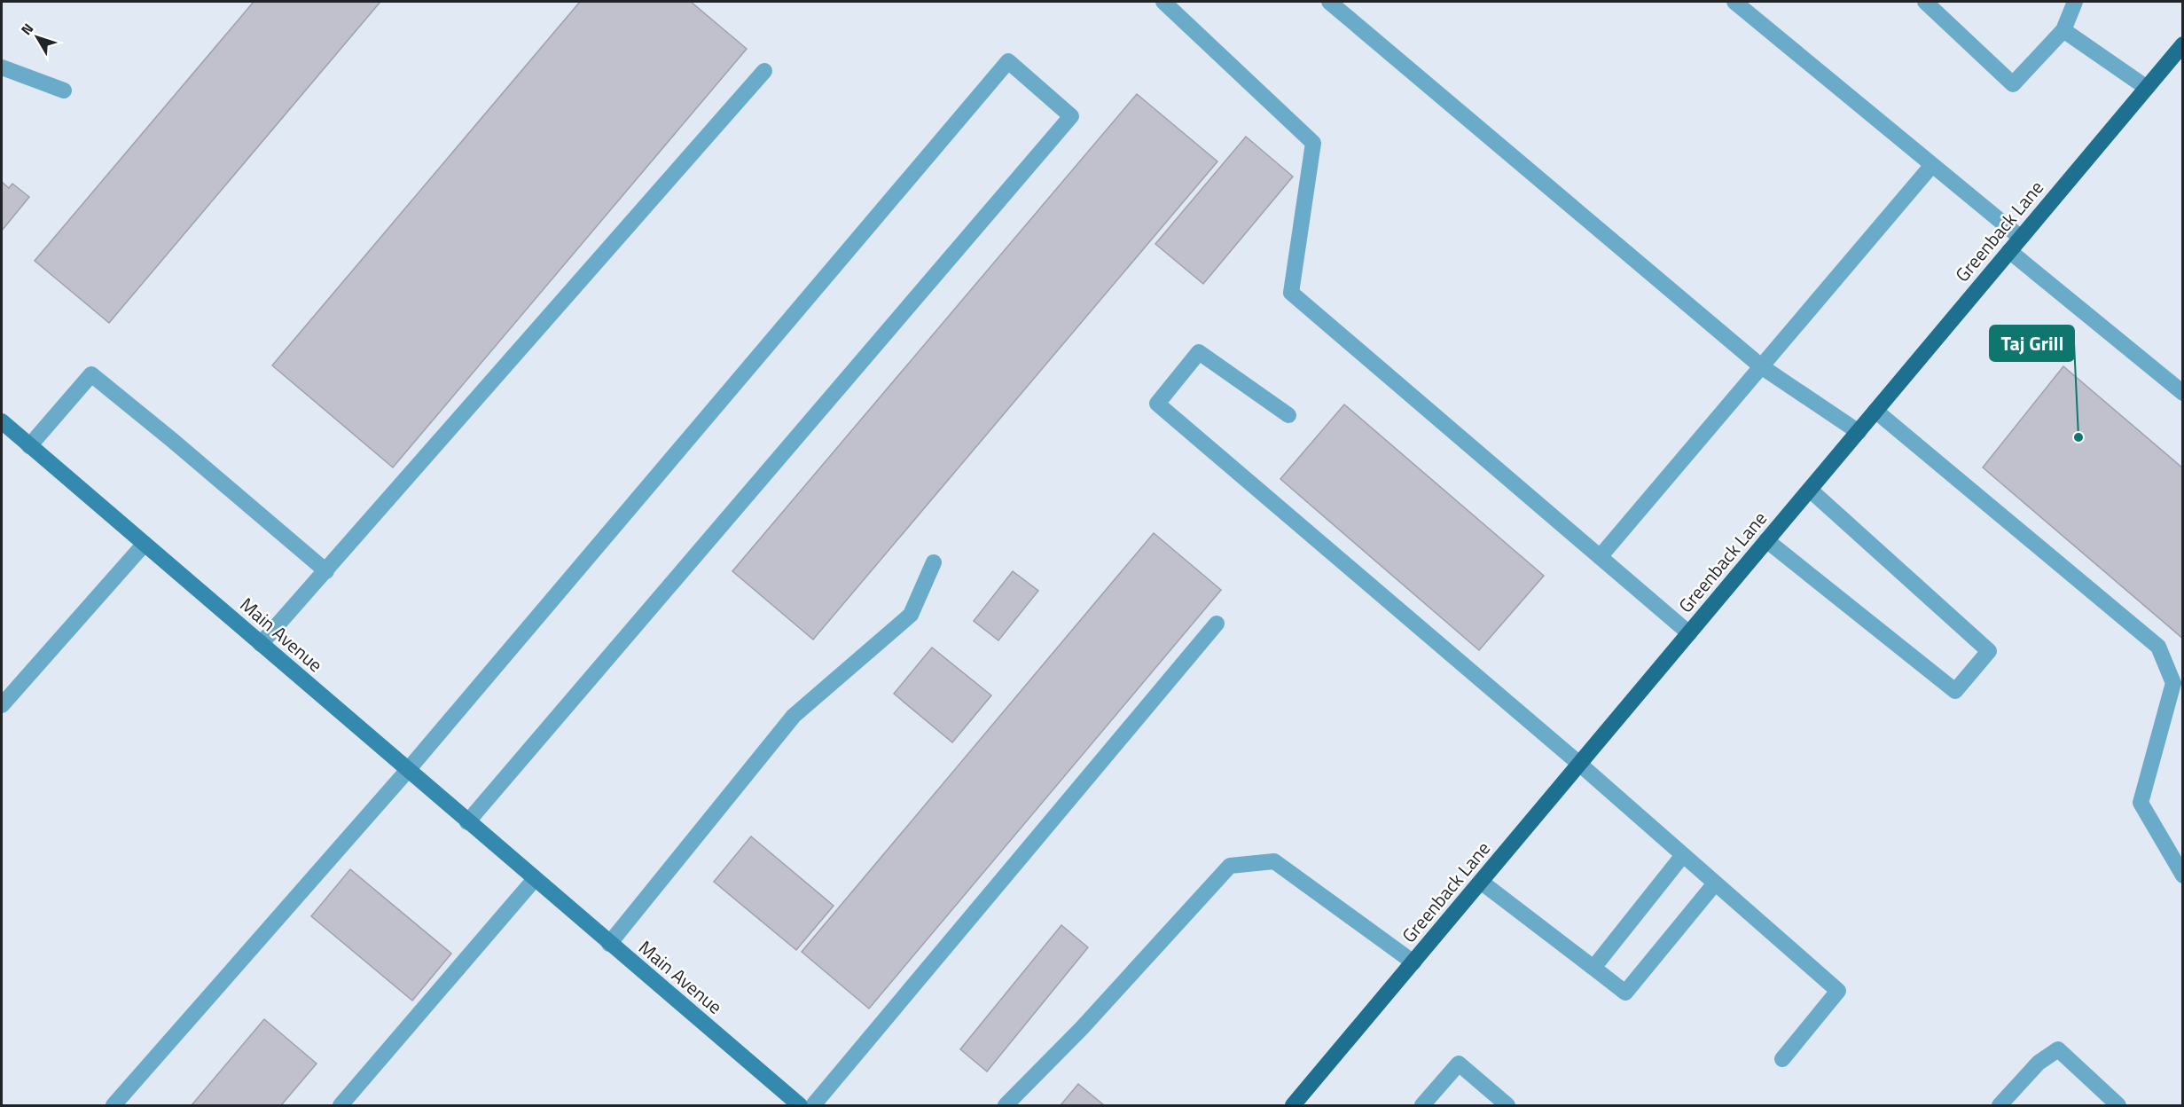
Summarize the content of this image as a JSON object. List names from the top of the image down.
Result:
{
  "streets": {
    "main road": ["Greenback Lane"],
    "street": ["Main Avenue"]
  },
  "places": ["Taj Grill"],
  "north": "top left"
}
